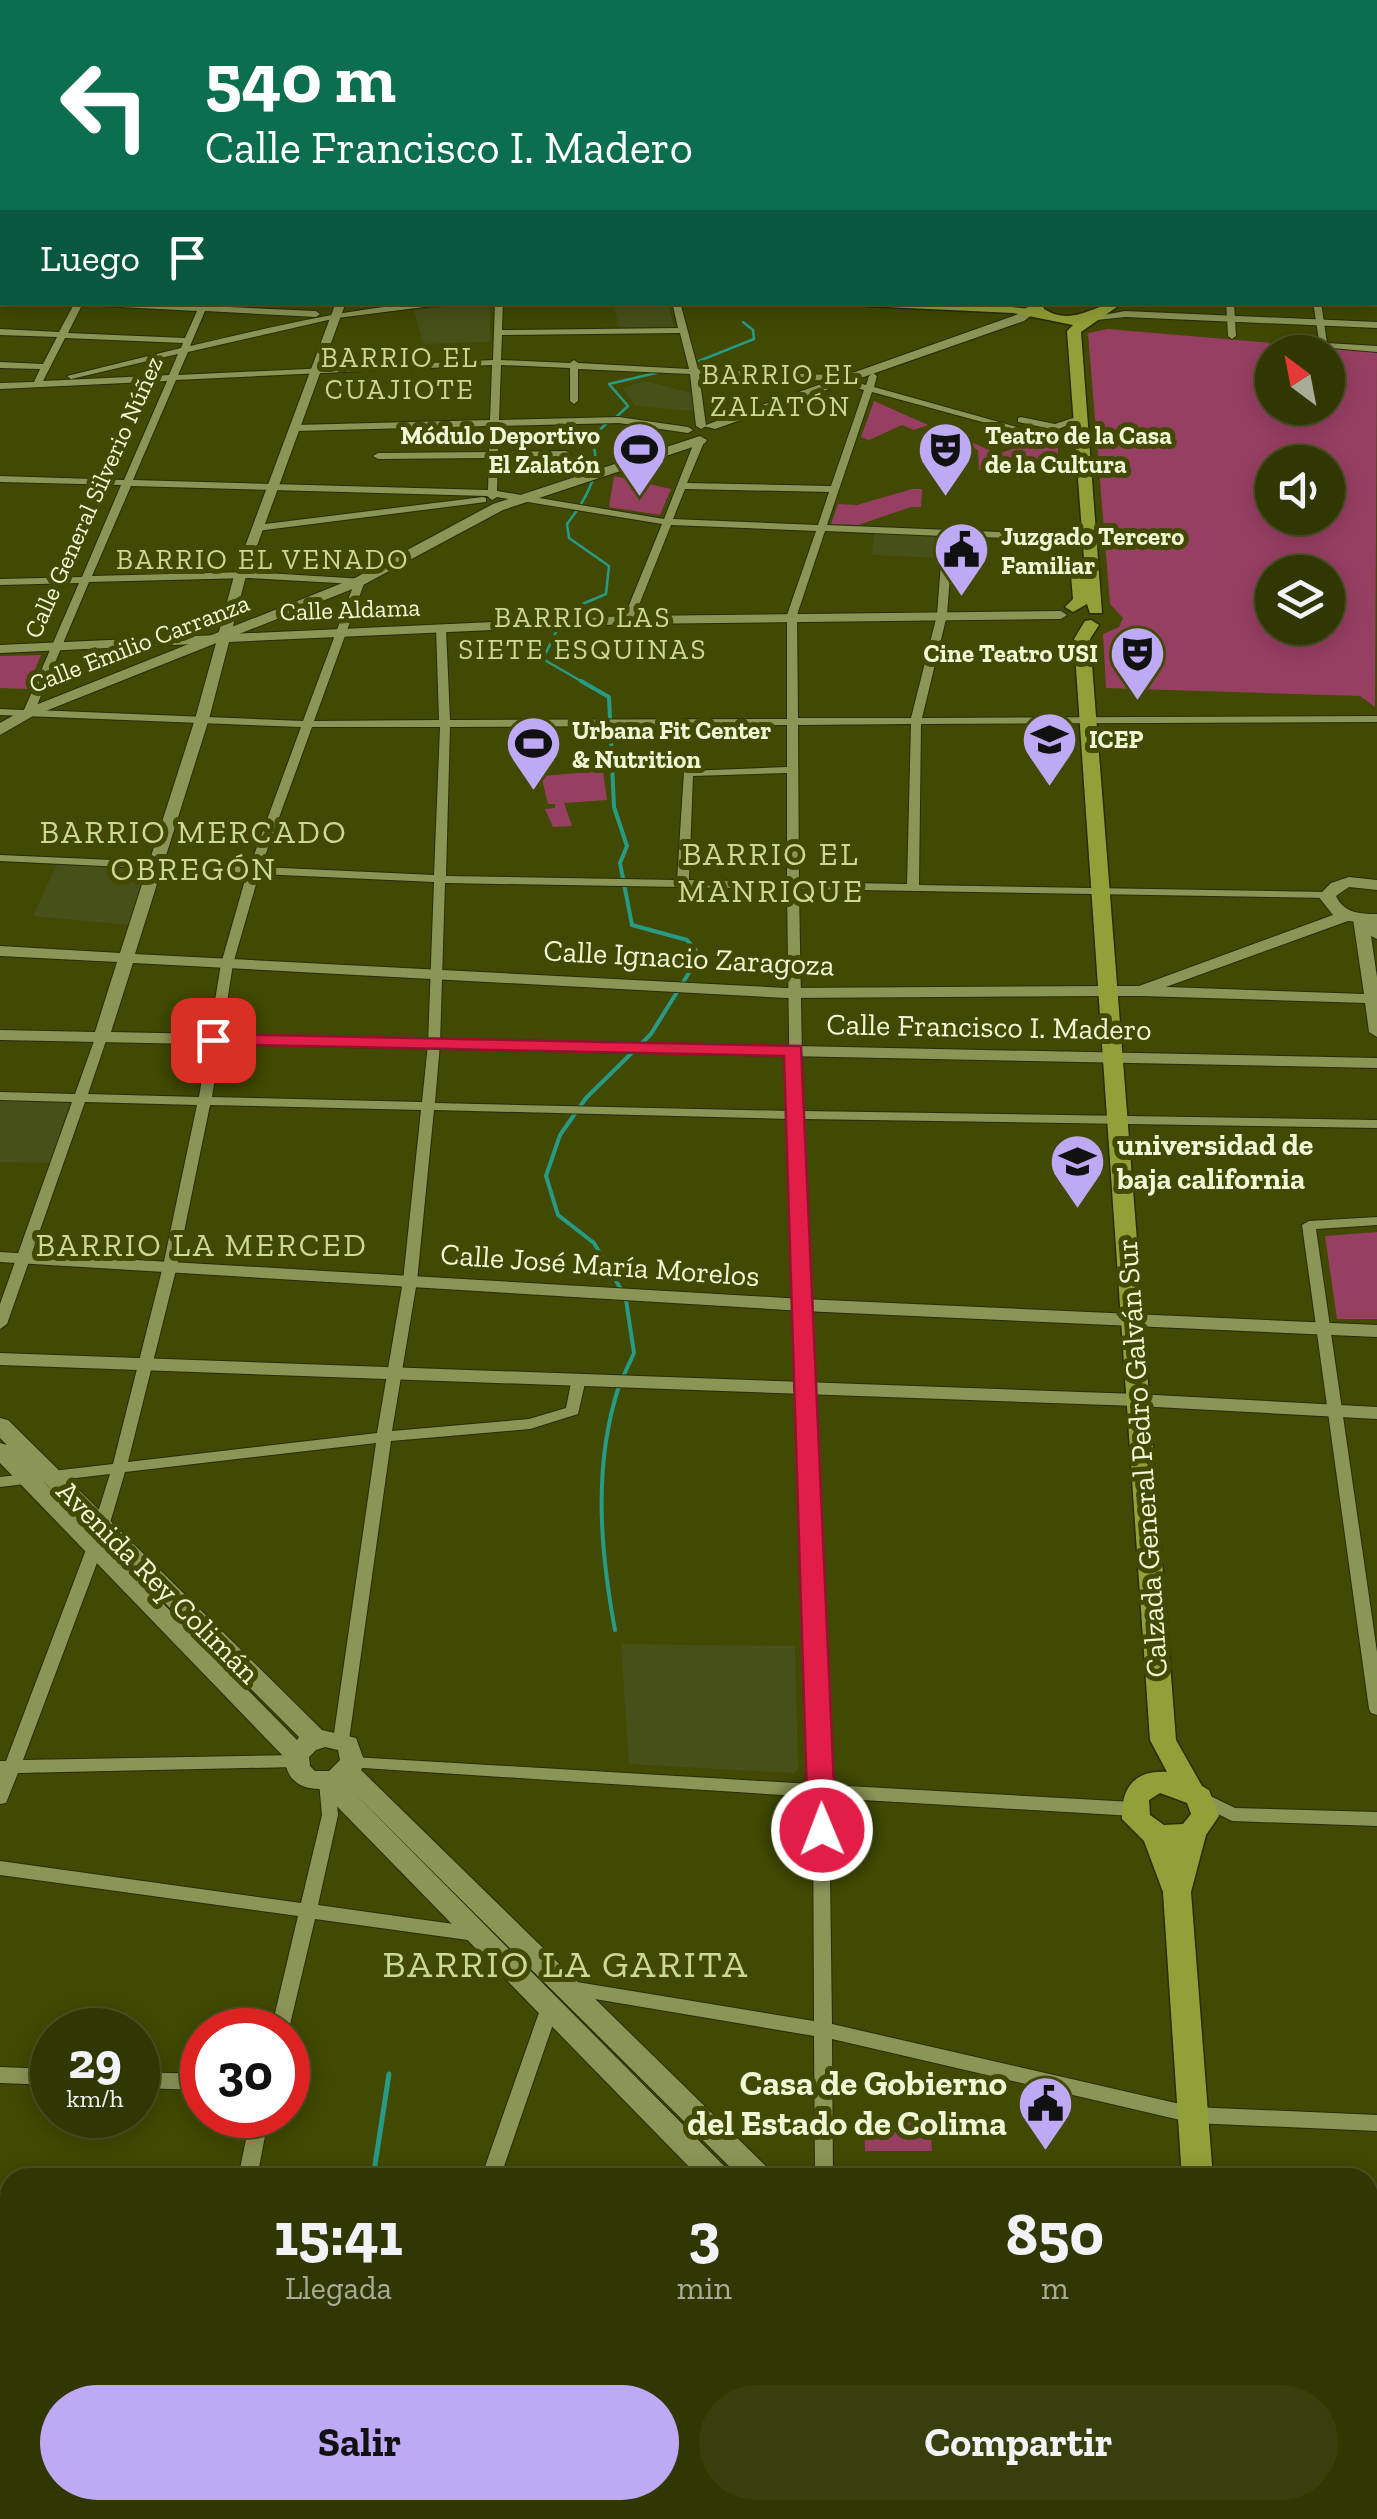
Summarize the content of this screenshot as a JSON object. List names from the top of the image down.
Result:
{
  "streets": {
    "main road": [
      "Calle General Silverio Núñez",
      "Calle Emilio Carranza",
      "Calle Ignacio Zaragoza",
      "Calzada General Pedro Galván Sur",
      "Avenida Rey Colimán"
    ],
    "street": ["Calle Aldama", "Calle Francisco I. Madero", "Calle José María Morelos"]
  },
  "crossings": [
    ["Calle General Silverio Núñez", "Calle Aldama"],
    ["Calle General Silverio Núñez", "Calle Emilio Carranza"],
    ["Calle Aldama", "Calle Emilio Carranza"],
    ["Calle Aldama", "Calzada General Pedro Galván Sur"],
    ["Calle Ignacio Zaragoza", "Calzada General Pedro Galván Sur"],
    ["Calle Francisco I. Madero", "Calzada General Pedro Galván Sur"],
    ["Calle José María Morelos", "Calzada General Pedro Galván Sur"]
  ],
  "districts": [
    "BARRIO EL CUAJIOTE",
    "BARRIO EL ZALATÓN",
    "BARRIO EL VENADO",
    "BARRIO LAS SIETE ESQUINAS",
    "BARRIO MERCADO OBREGÓN",
    "BARRIO EL MANRIQUE",
    "BARRIO LA MERCED",
    "BARRIO LA GARITA"
  ],
  "places": {
    "sports": ["Módulo Deportivo El Zalatón", "Urbana Fit Center & Nutrition"],
    "theatre": ["Teatro de la Casa de la Cultura", "Cine Teatro USI"],
    "public building": ["Juzgado Tercero Familiar", "Casa de Gobierno del Estado de Colima"],
    "school or university": ["ICEP", "universidad de baja california"]
  },
  "north": "top left",
  "page": {
    "turn": ["540 m", "Calle Francisco I. Madero"],
    "then": "Luego",
    "speed": "29 km/h",
    "limit": "30",
    "eta": [
      "15:41",
      "Llegada",
      "3",
      "min",
      "850",
      "m"
    ],
    "buttons": ["Salir", "Compartir"]
  }
}
